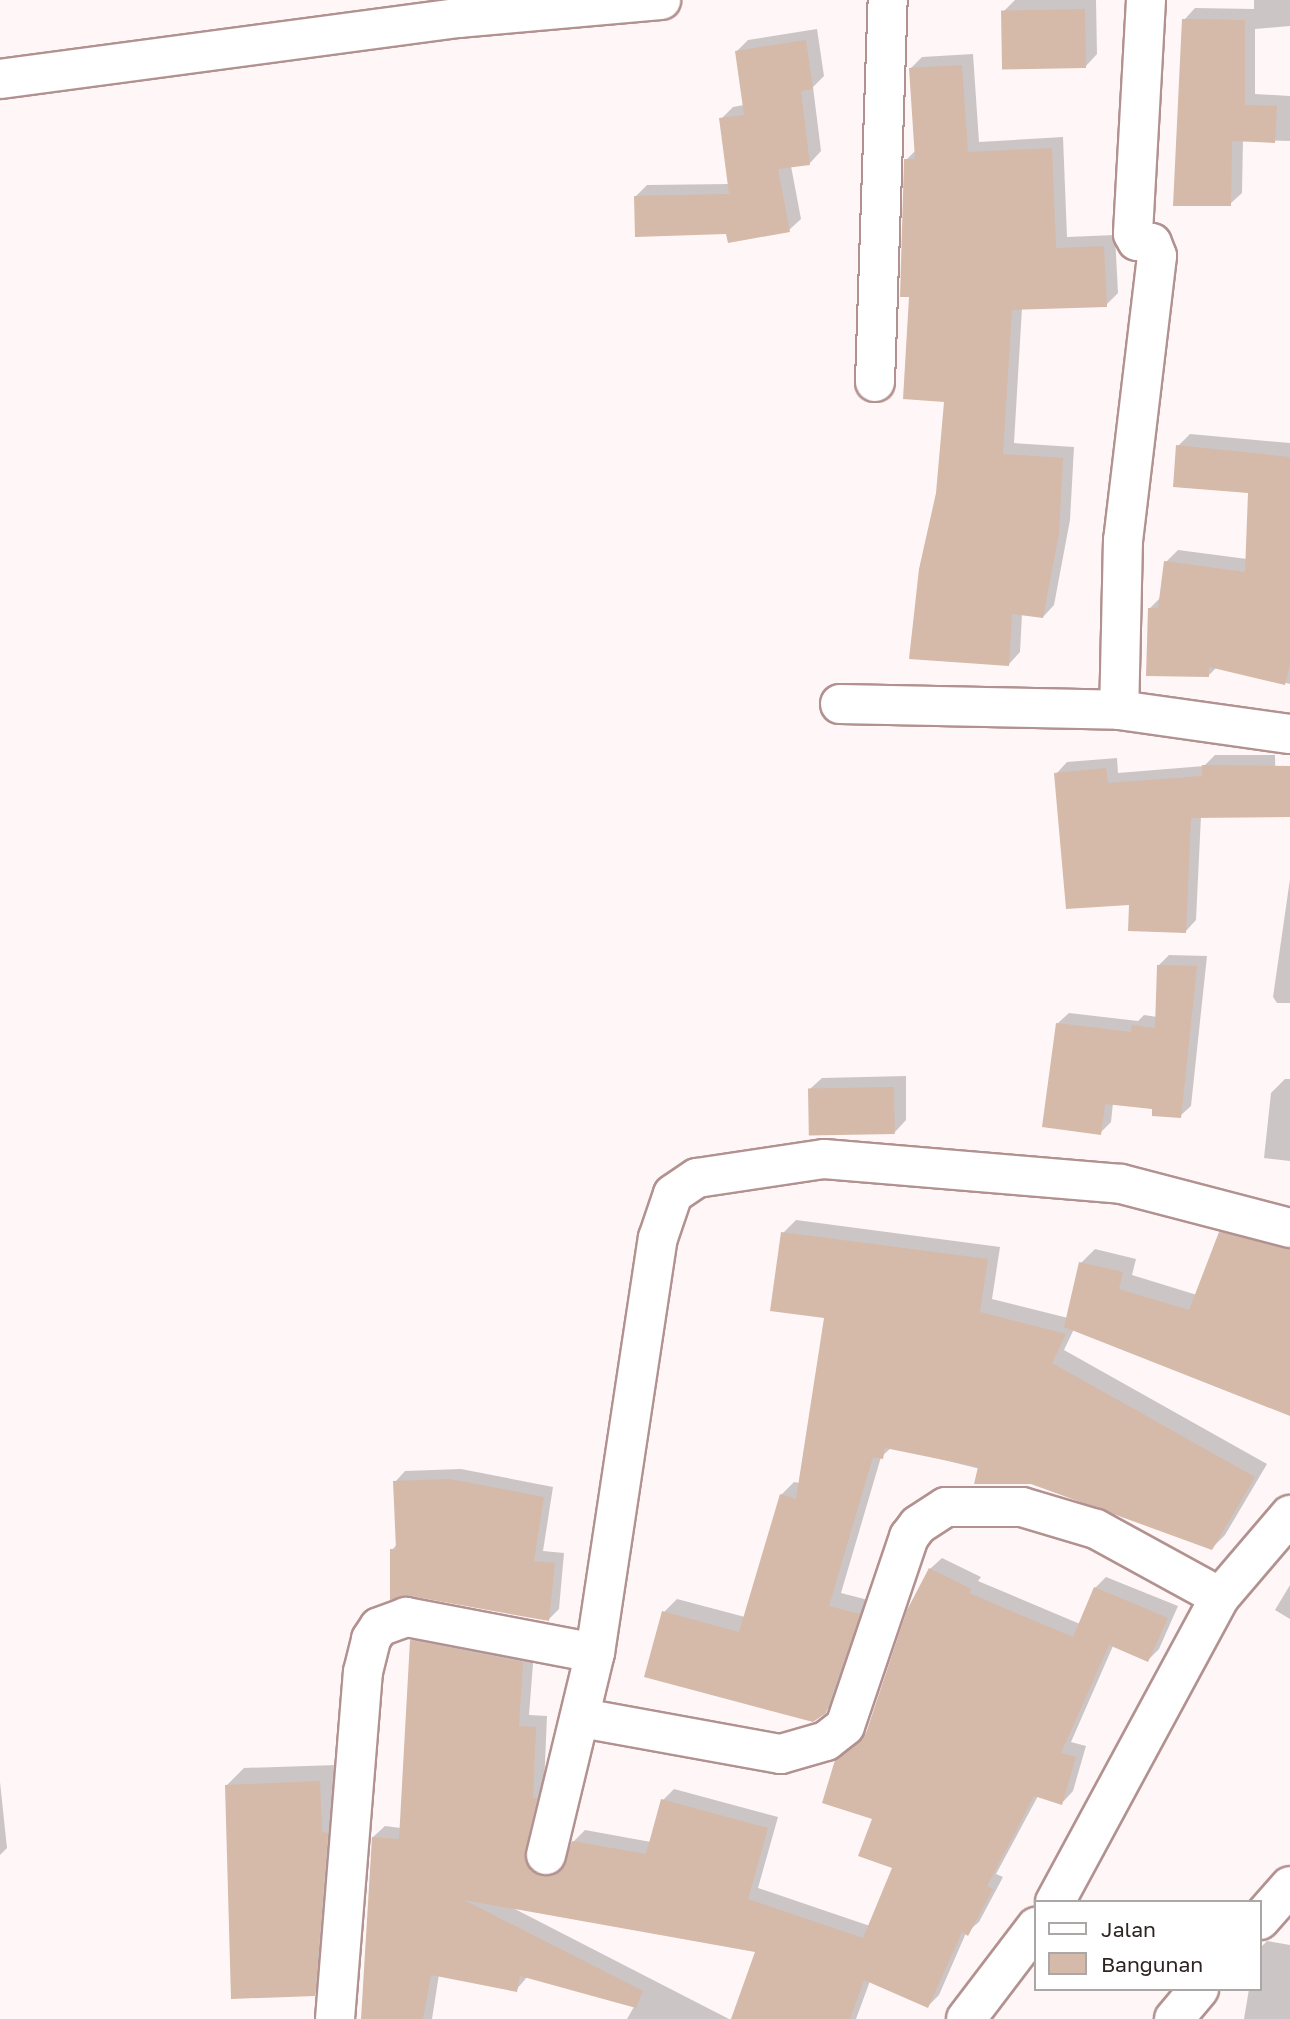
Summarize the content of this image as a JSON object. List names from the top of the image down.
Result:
{
  "legend": ["Jalan", "Bangunan"]
}
